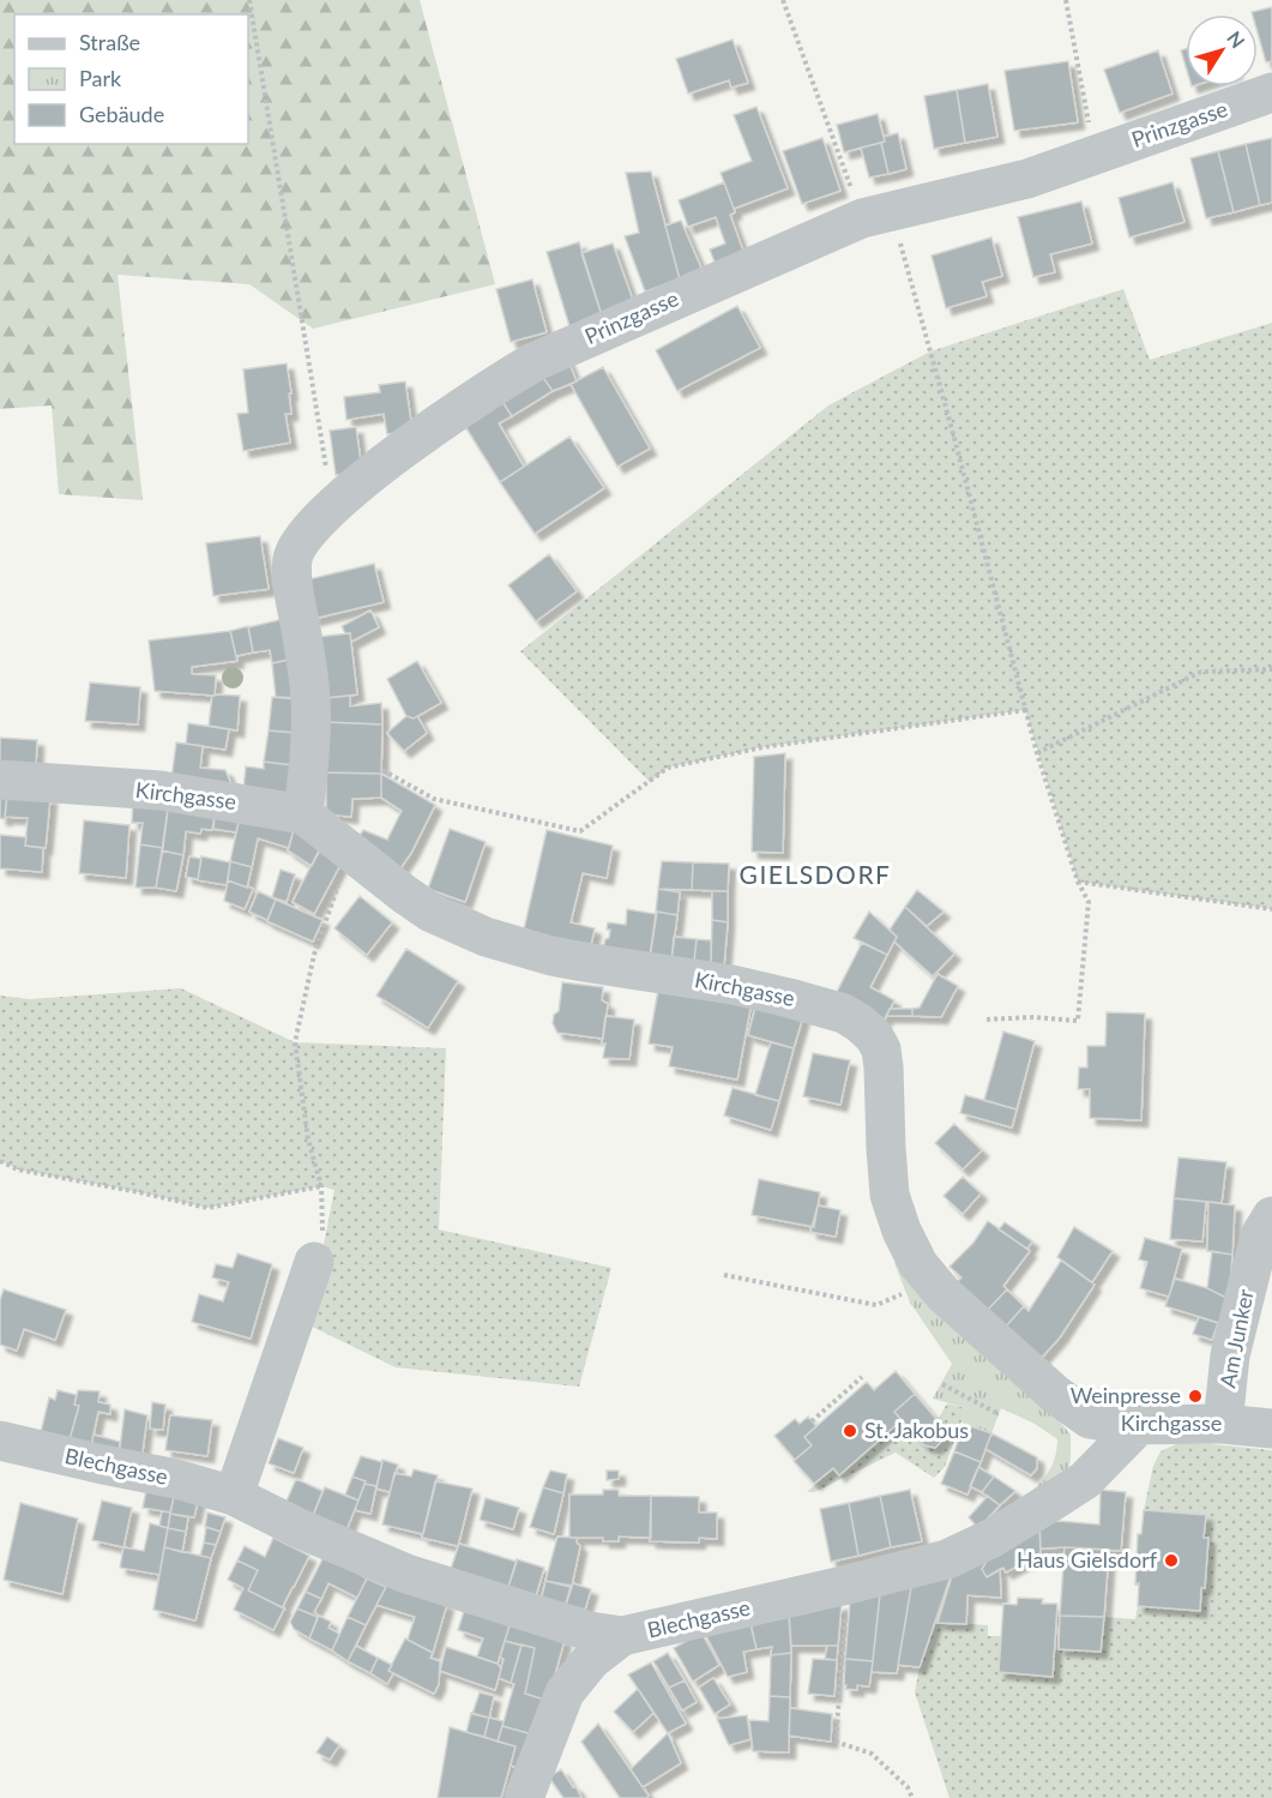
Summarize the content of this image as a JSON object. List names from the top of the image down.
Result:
{
  "streets": {
    "street": [
      "Prinzgasse",
      "Kirchgasse",
      "Am Junker",
      "Blechgasse"
    ]
  },
  "crossings": [
    ["Prinzgasse", "Kirchgasse"],
    ["Kirchgasse", "Am Junker"],
    ["Kirchgasse", "Blechgasse"]
  ],
  "districts": ["GIELSDORF"],
  "places": ["Weinpresse", "St. Jakobus", "Haus Gielsdorf"],
  "legend": ["Straße", "Park", "Gebäude"],
  "north": "top right"
}
